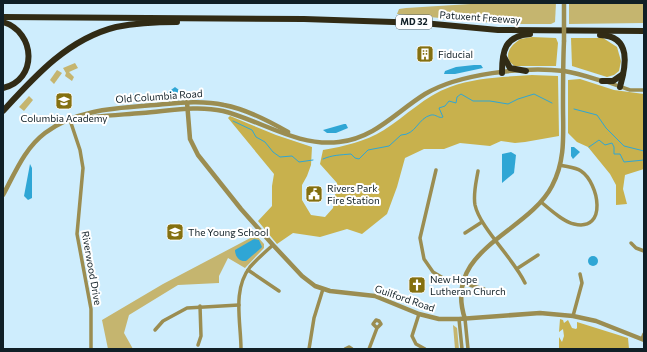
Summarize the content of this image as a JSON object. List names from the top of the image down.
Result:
{
  "streets": {
    "highway": ["Patuxent Freeway", "MD 32"],
    "street": ["Old Columbia Road", "Riverwood Drive", "Guilford Road"]
  },
  "crossings": [
    ["Old Columbia Road", "Riverwood Drive"],
    ["Old Columbia Road", "Guilford Road"]
  ],
  "places": {
    "building": ["Fiducial"],
    "school or university": ["Columbia Academy", "The Young School"],
    "public building": ["Rivers Park Fire Station"],
    "church": ["New Hope Lutheran Church"]
  }
}
